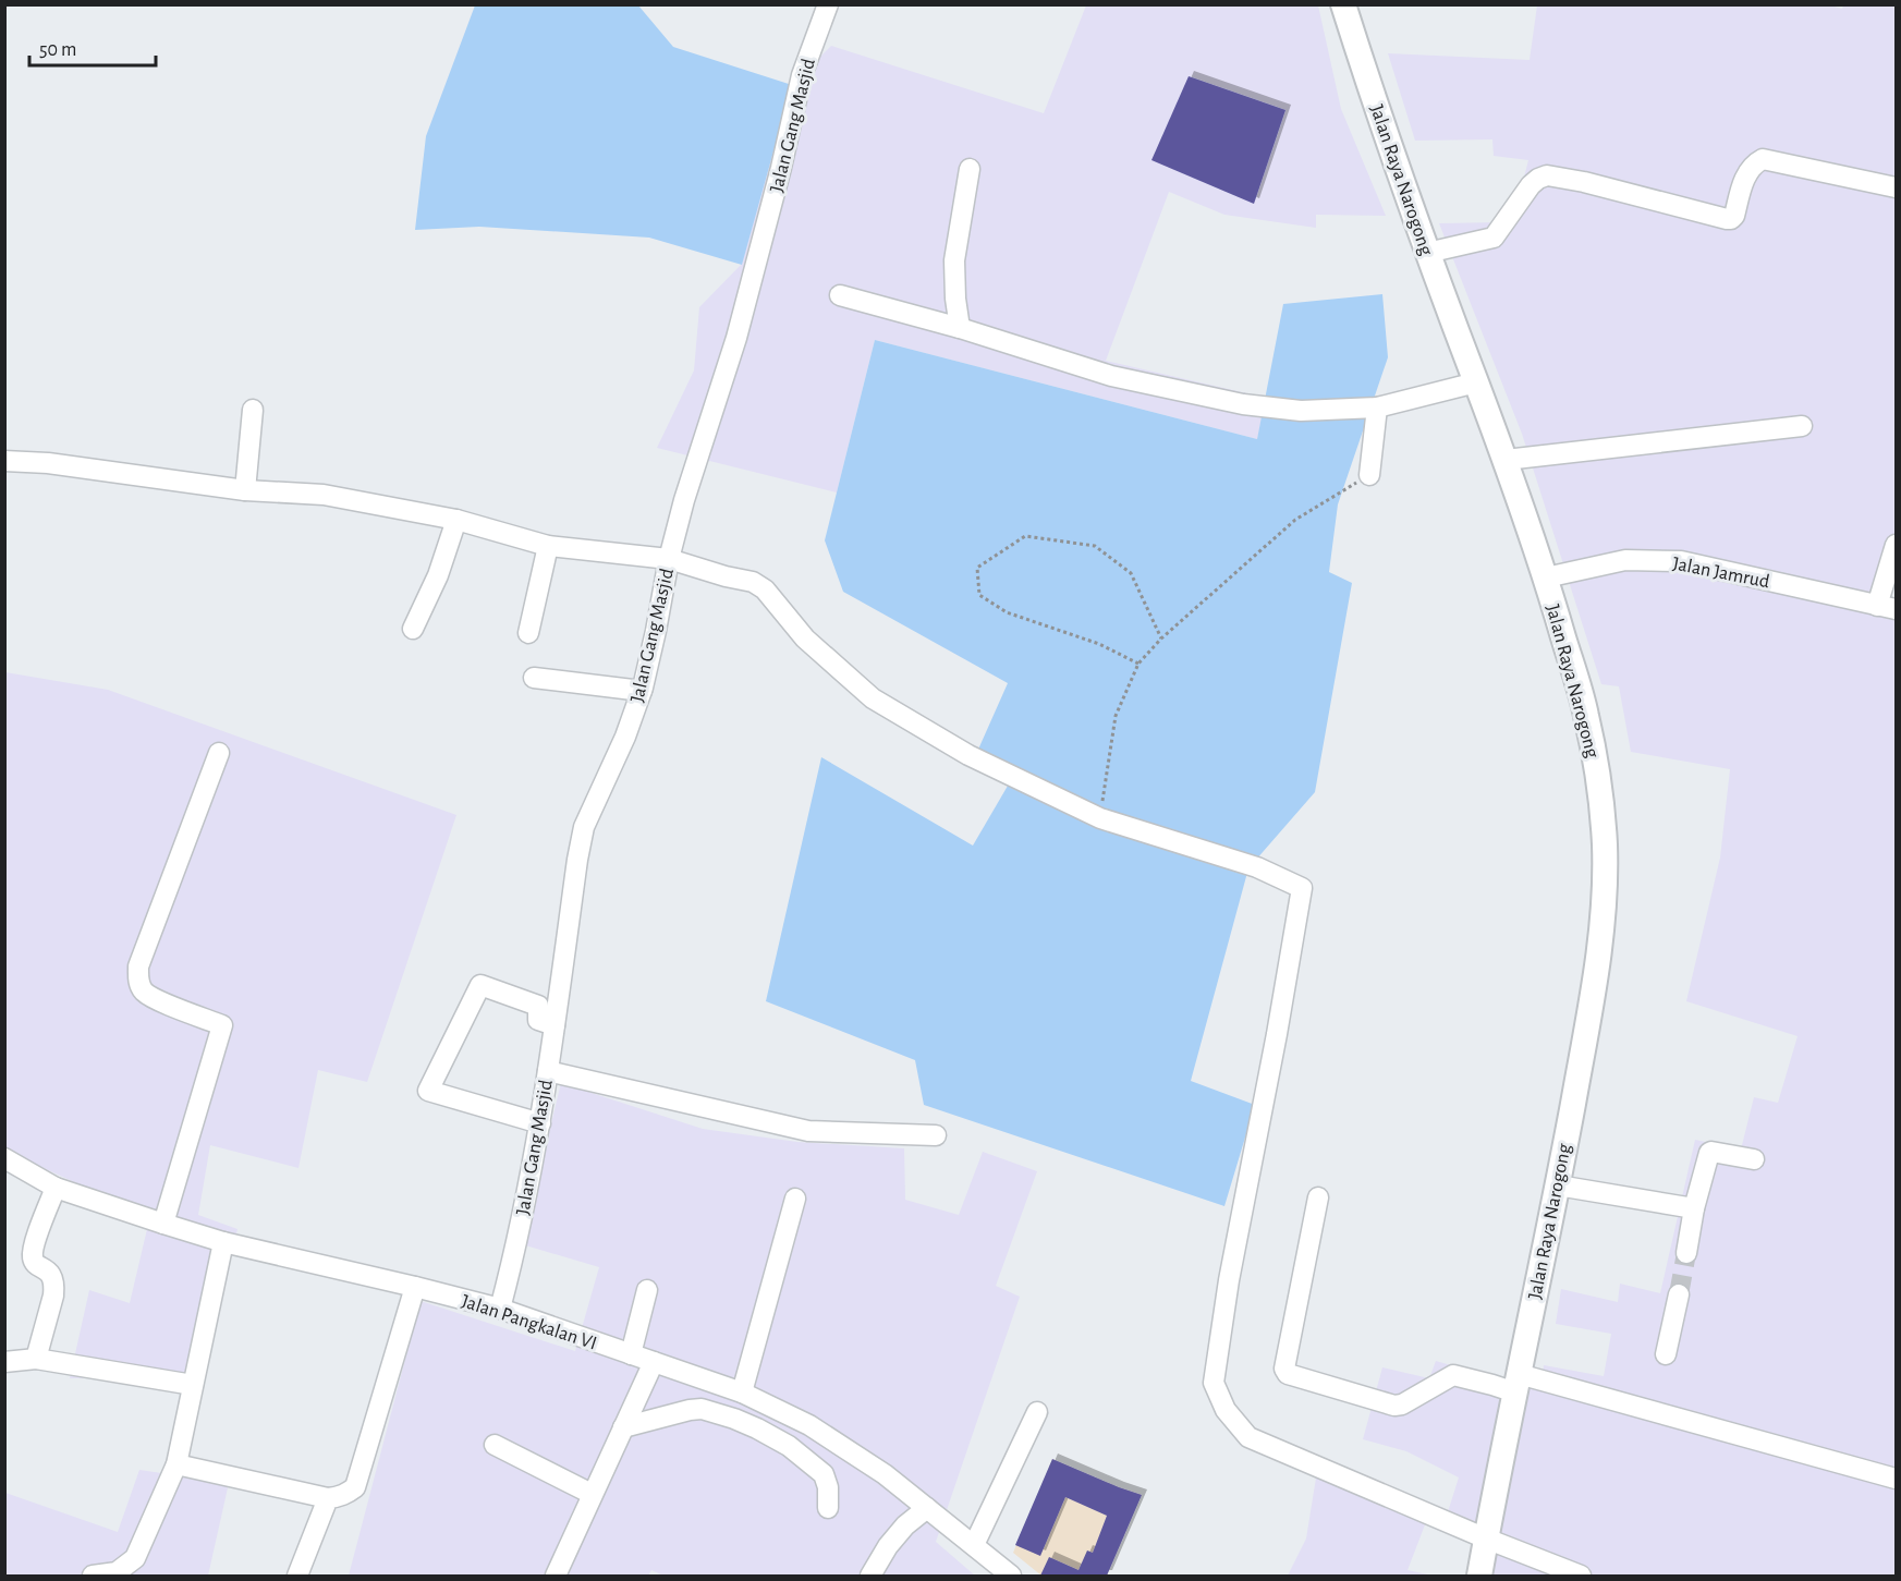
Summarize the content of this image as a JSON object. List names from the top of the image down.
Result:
{
  "streets": {
    "main road": ["Jalan Raya Narogong"],
    "street": ["Jalan Gang Masjid", "Jalan Jamrud", "Jalan Pangkalan VI"]
  },
  "crossings": [
    ["Jalan Gang Masjid", "Jalan Pangkalan VI"],
    ["Jalan Raya Narogong", "Jalan Jamrud"]
  ],
  "scale_bar": "50 m"
}
